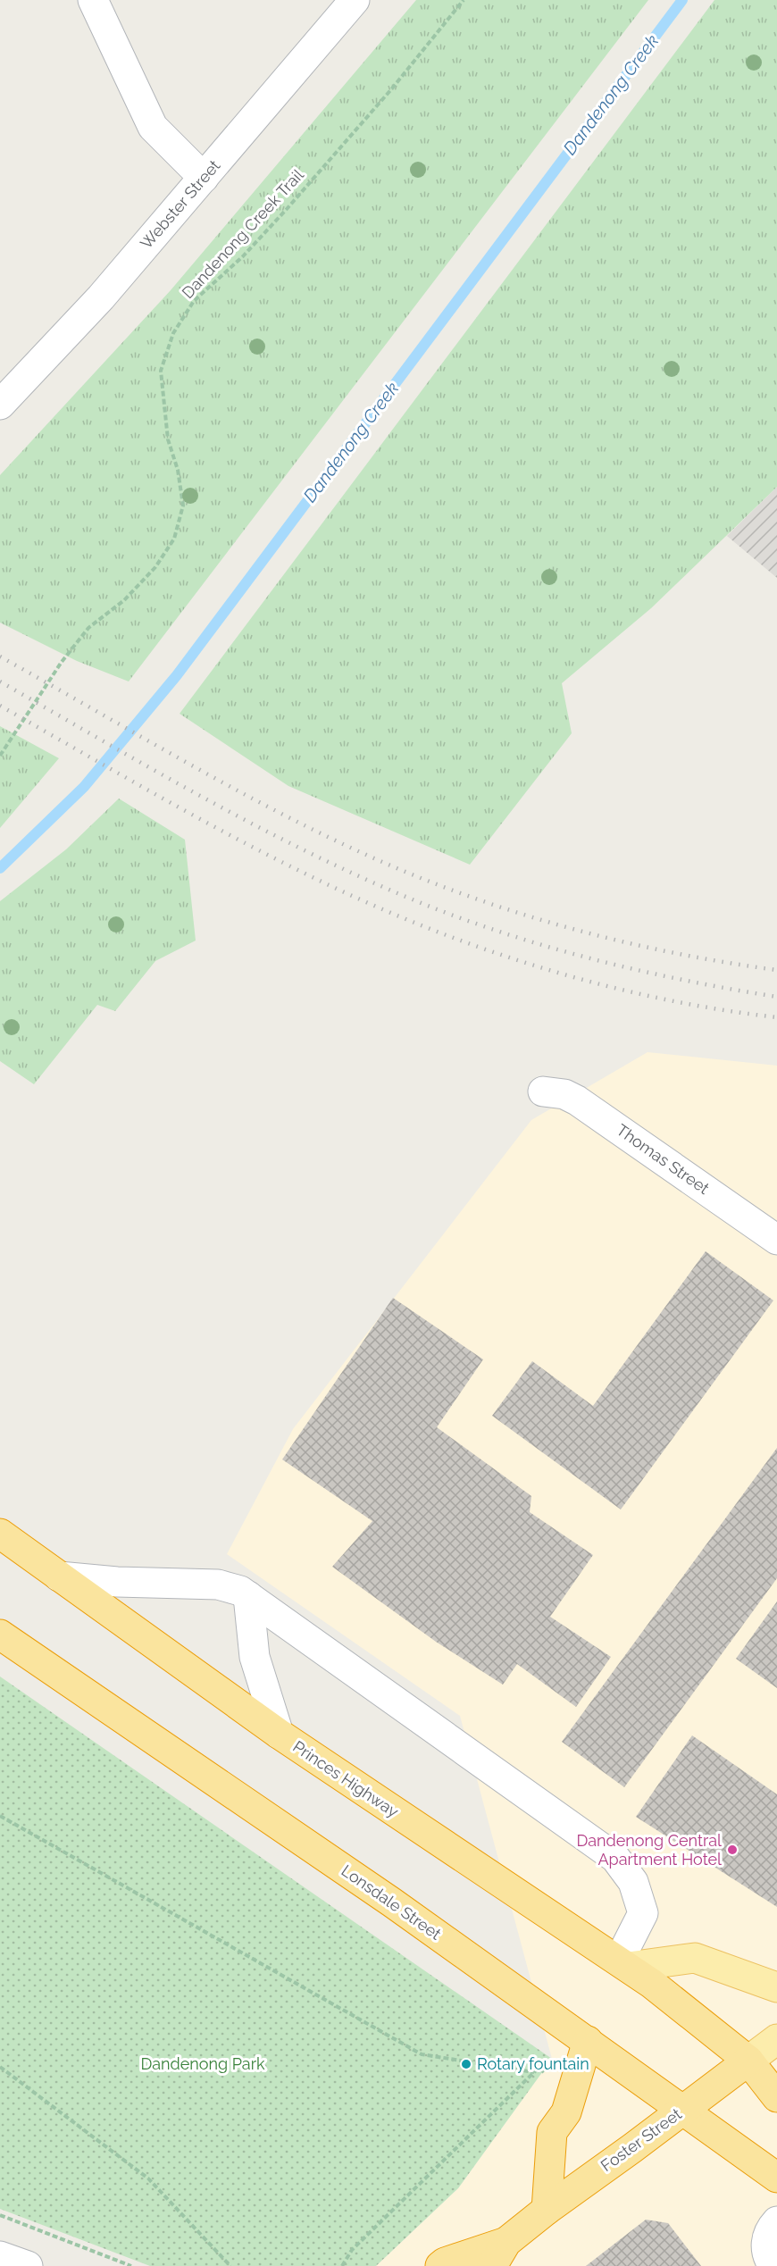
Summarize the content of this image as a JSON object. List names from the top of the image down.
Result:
{
  "streets": {
    "highway": ["Princes Highway", "Lonsdale Street", "Foster Street"],
    "street": ["Webster Street", "Thomas Street"],
    "path": ["Dandenong Creek Trail"]
  },
  "crossings": [
    ["Lonsdale Street", "Foster Street"]
  ],
  "water": ["Dandenong Creek"],
  "parks": ["Dandenong Park"],
  "places": ["Dandenong Central Apartment Hotel", "Rotary fountain"]
}
